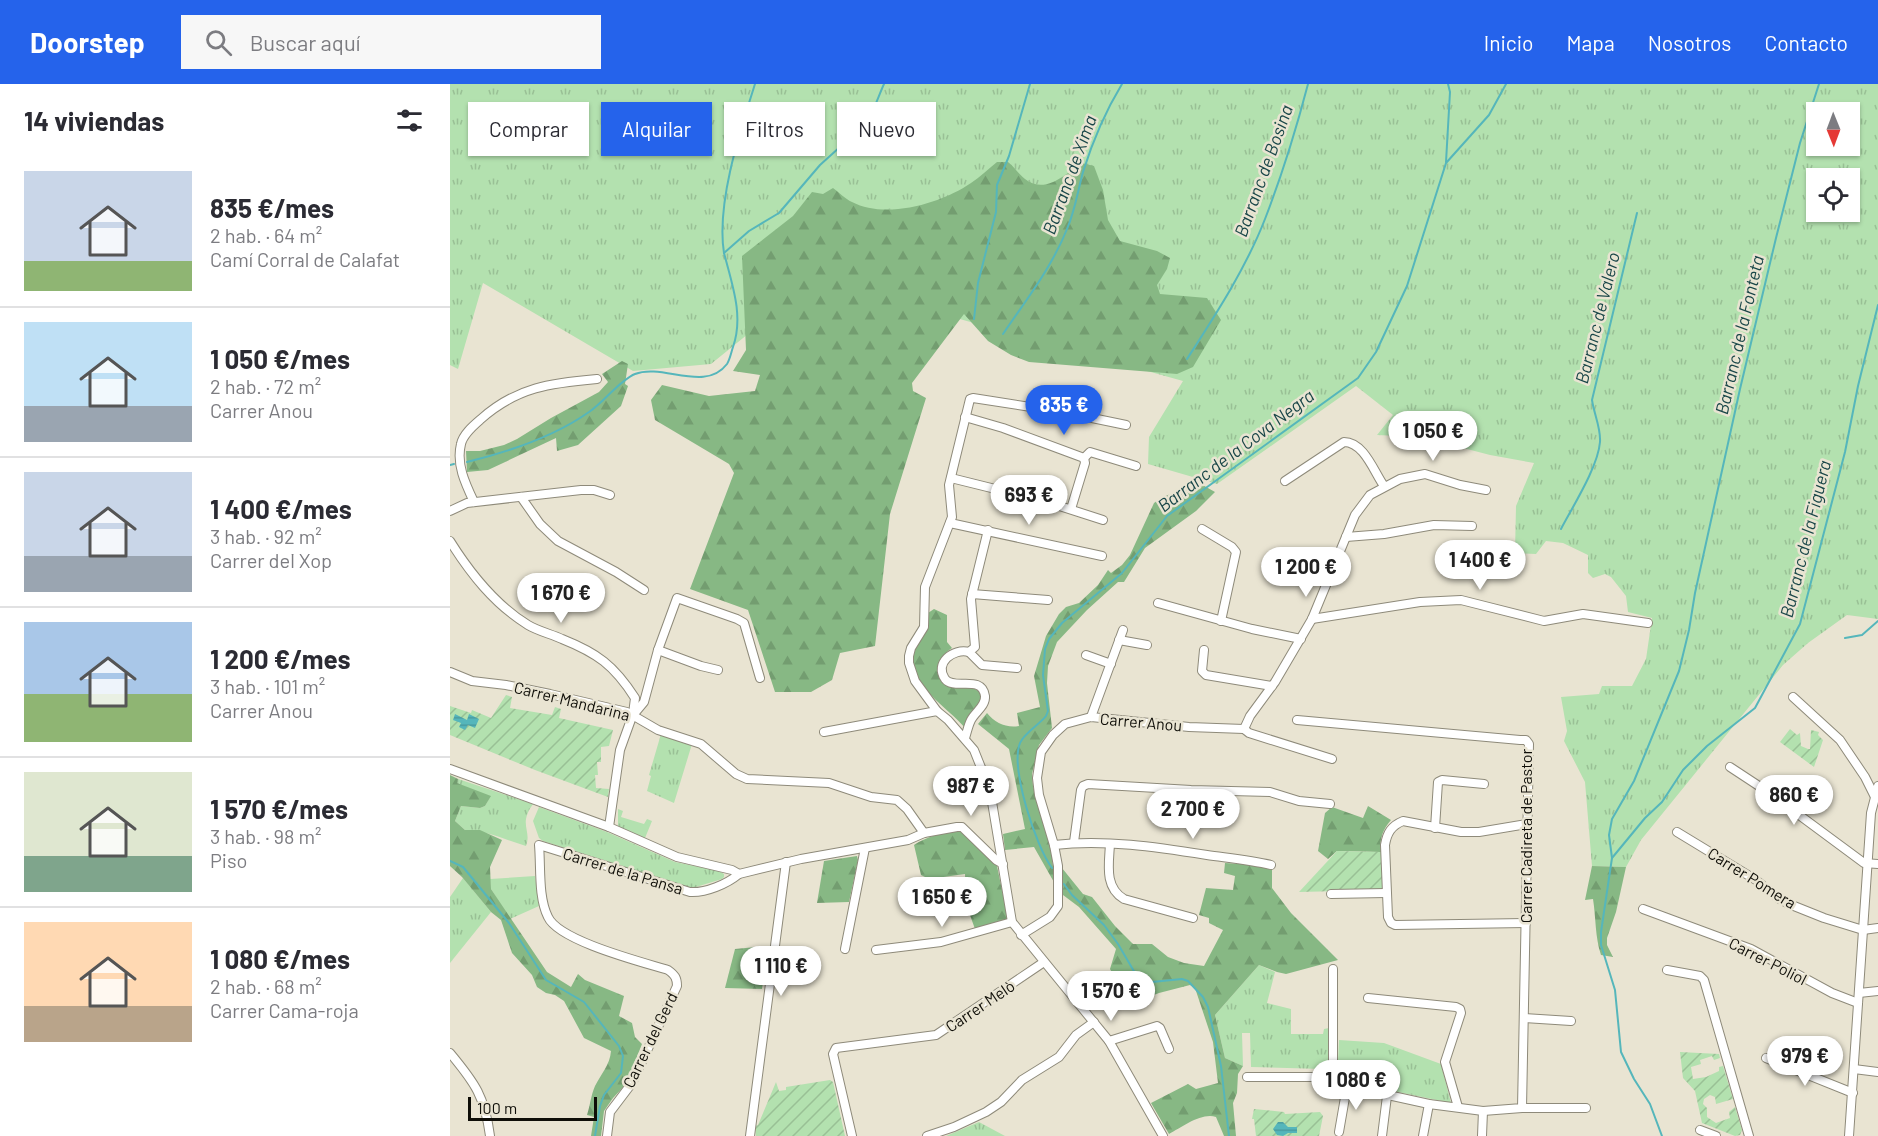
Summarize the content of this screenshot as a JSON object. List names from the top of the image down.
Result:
{
  "streets": {
    "street": [
      "Carrer Mandarina",
      "Carrer Anou",
      "Carrer Cadireta de Pastor",
      "Carrer de la Pansa",
      "Carrer Pomera",
      "Carrer Poliol",
      "Carrer Melò",
      "Carrer del Gerd"
    ]
  },
  "crossings": [
    ["Carrer Mandarina", "Carrer de la Pansa"],
    ["Carrer de la Pansa", "Carrer del Gerd"]
  ],
  "water": [
    "Barranc de Bosina",
    "Barranc de Xima",
    "Barranc de Valero",
    "Barranc de la Fonteta",
    "Barranc de la Cova Negra",
    "Barranc de la Figuera"
  ],
  "scale_bar": "100 m",
  "north": "bottom",
  "page": {
    "header": "Doorstep",
    "search": "Buscar aquí",
    "nav": [
      "Inicio",
      "Mapa",
      "Nosotros",
      "Contacto"
    ],
    "heading": "14 viviendas",
    "chip": [
      "Comprar",
      "Alquilar",
      "Filtros",
      "Nuevo"
    ],
    "list": [
      {
        "name": "835 €/mes",
        "note": "2 hab. · 64 m² · Camí Corral de Calafat"
      },
      {
        "name": "1 050 €/mes",
        "note": "2 hab. · 72 m² · Carrer Anou"
      },
      {
        "name": "1 400 €/mes",
        "note": "3 hab. · 92 m² · Carrer del Xop"
      },
      {
        "name": "1 200 €/mes",
        "note": "3 hab. · 101 m² · Carrer Anou"
      },
      {
        "name": "1 570 €/mes",
        "note": "3 hab. · 98 m² · Piso"
      },
      {
        "name": "1 080 €/mes",
        "note": "2 hab. · 68 m² · Carrer Cama-roja"
      }
    ],
    "price": [
      "835 €",
      "1 050 €",
      "693 €",
      "1 400 €",
      "1 200 €",
      "1 670 €",
      "987 €",
      "860 €",
      "2 700 €",
      "1 650 €",
      "1 110 €",
      "1 570 €",
      "979 €",
      "1 080 €"
    ],
    "scale": "100 m"
  }
}
